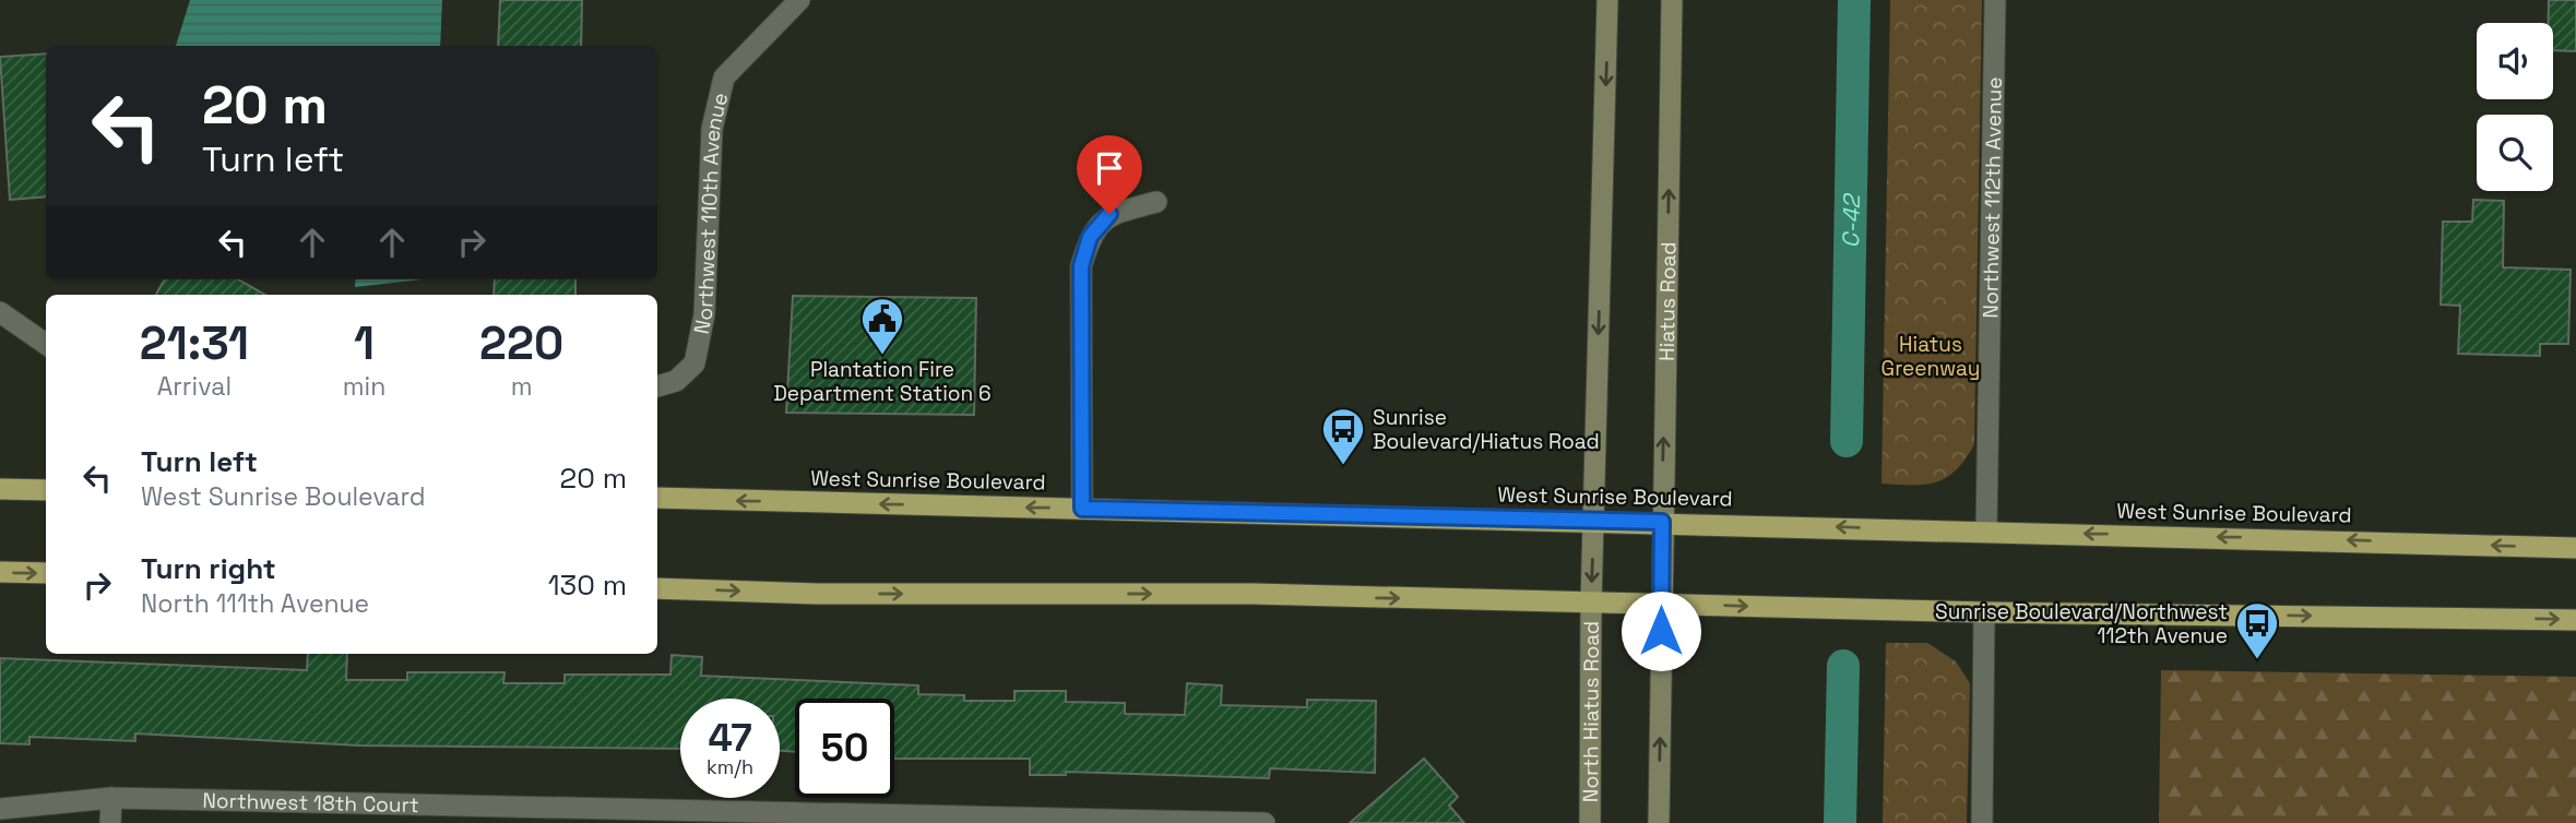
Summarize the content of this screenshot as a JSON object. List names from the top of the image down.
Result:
{
  "streets": {
    "highway": ["West Sunrise Boulevard"],
    "main road": ["Hiatus Road", "North Hiatus Road"],
    "street": ["Northwest 112th Avenue", "Northwest 110th Avenue", "Northwest 18th Court"]
  },
  "crossings": [
    ["Northwest 112th Avenue", "West Sunrise Boulevard"],
    ["Hiatus Road", "West Sunrise Boulevard"]
  ],
  "water": ["C-42"],
  "parks": ["Hiatus Greenway"],
  "places": {
    "public building": ["Plantation Fire Department Station 6"],
    "bus stop": ["Sunrise Boulevard/Hiatus Road", "Sunrise Boulevard/Northwest 112th Avenue"]
  },
  "page": {
    "turn": ["20 m", "Turn left"],
    "eta": [
      "21:31",
      "Arrival",
      "1",
      "min",
      "220",
      "m"
    ],
    "list": [
      {
        "name": "Turn left",
        "note": "West Sunrise Boulevard",
        "value": "20 m"
      },
      {
        "name": "Turn right",
        "note": "North 111th Avenue",
        "value": "130 m"
      }
    ],
    "speed": "47 km/h",
    "limit": "50"
  }
}
